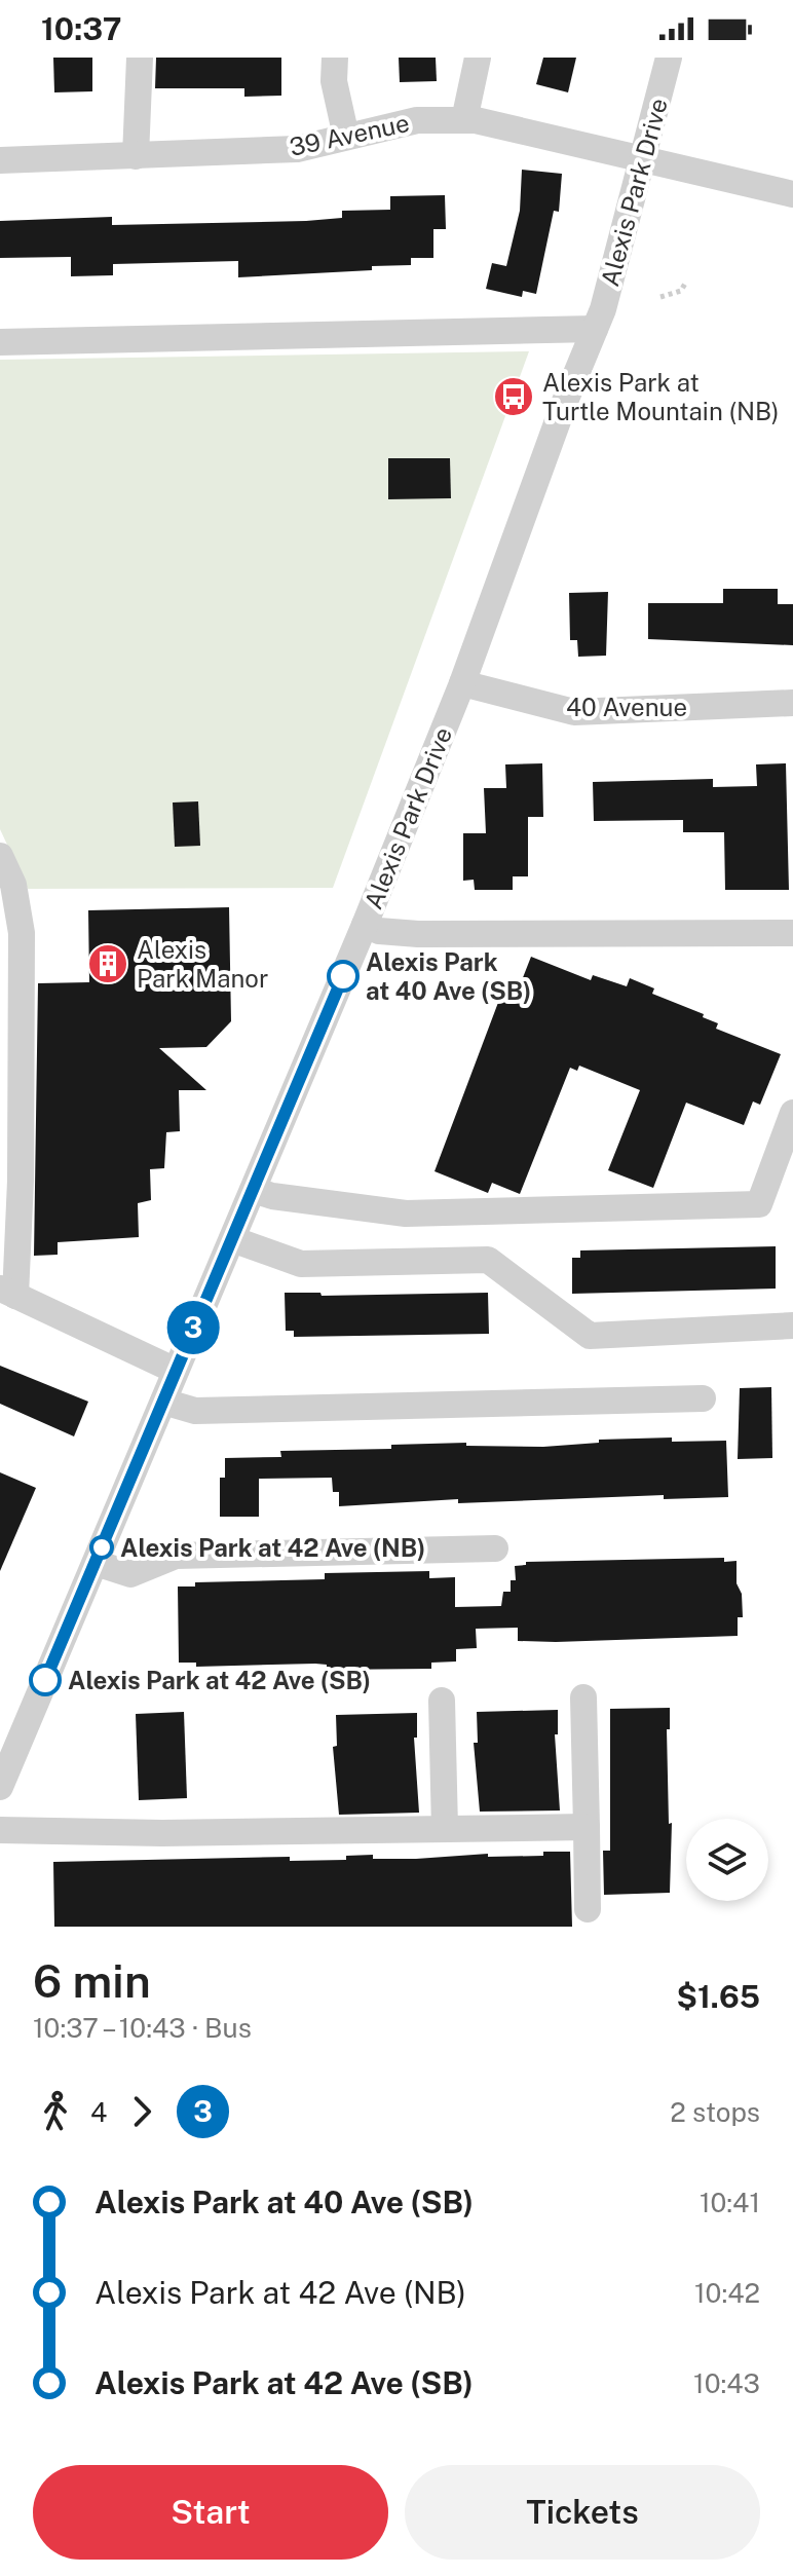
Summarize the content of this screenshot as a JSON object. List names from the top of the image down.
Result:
{
  "streets": {
    "street": ["39 Avenue", "Alexis Park Drive", "40 Avenue"]
  },
  "crossings": [
    ["39 Avenue", "Alexis Park Drive"],
    ["Alexis Park Drive", "40 Avenue"]
  ],
  "places": {
    "bus stop": ["Alexis Park at Turtle Mountain (NB)"],
    "building": ["Alexis Park Manor"],
    "other": ["Alexis Park at 40 Ave (SB)", "Alexis Park at 42 Ave (NB)", "Alexis Park at 42 Ave (SB)"]
  },
  "lines": ["bus line 3"],
  "page": {
    "status": "10:37",
    "on_map": "3",
    "heading": ["6 min", "10:37 – 10:43 · Bus", "$1.65"],
    "legs": ["4", "3", "2 stops"],
    "list": [
      {
        "name": "Alexis Park at 40 Ave (SB)",
        "value": "10:41"
      },
      {
        "name": "Alexis Park at 42 Ave (NB)",
        "value": "10:42"
      },
      {
        "name": "Alexis Park at 42 Ave (SB)",
        "value": "10:43"
      }
    ],
    "buttons": ["Start", "Tickets"]
  }
}
